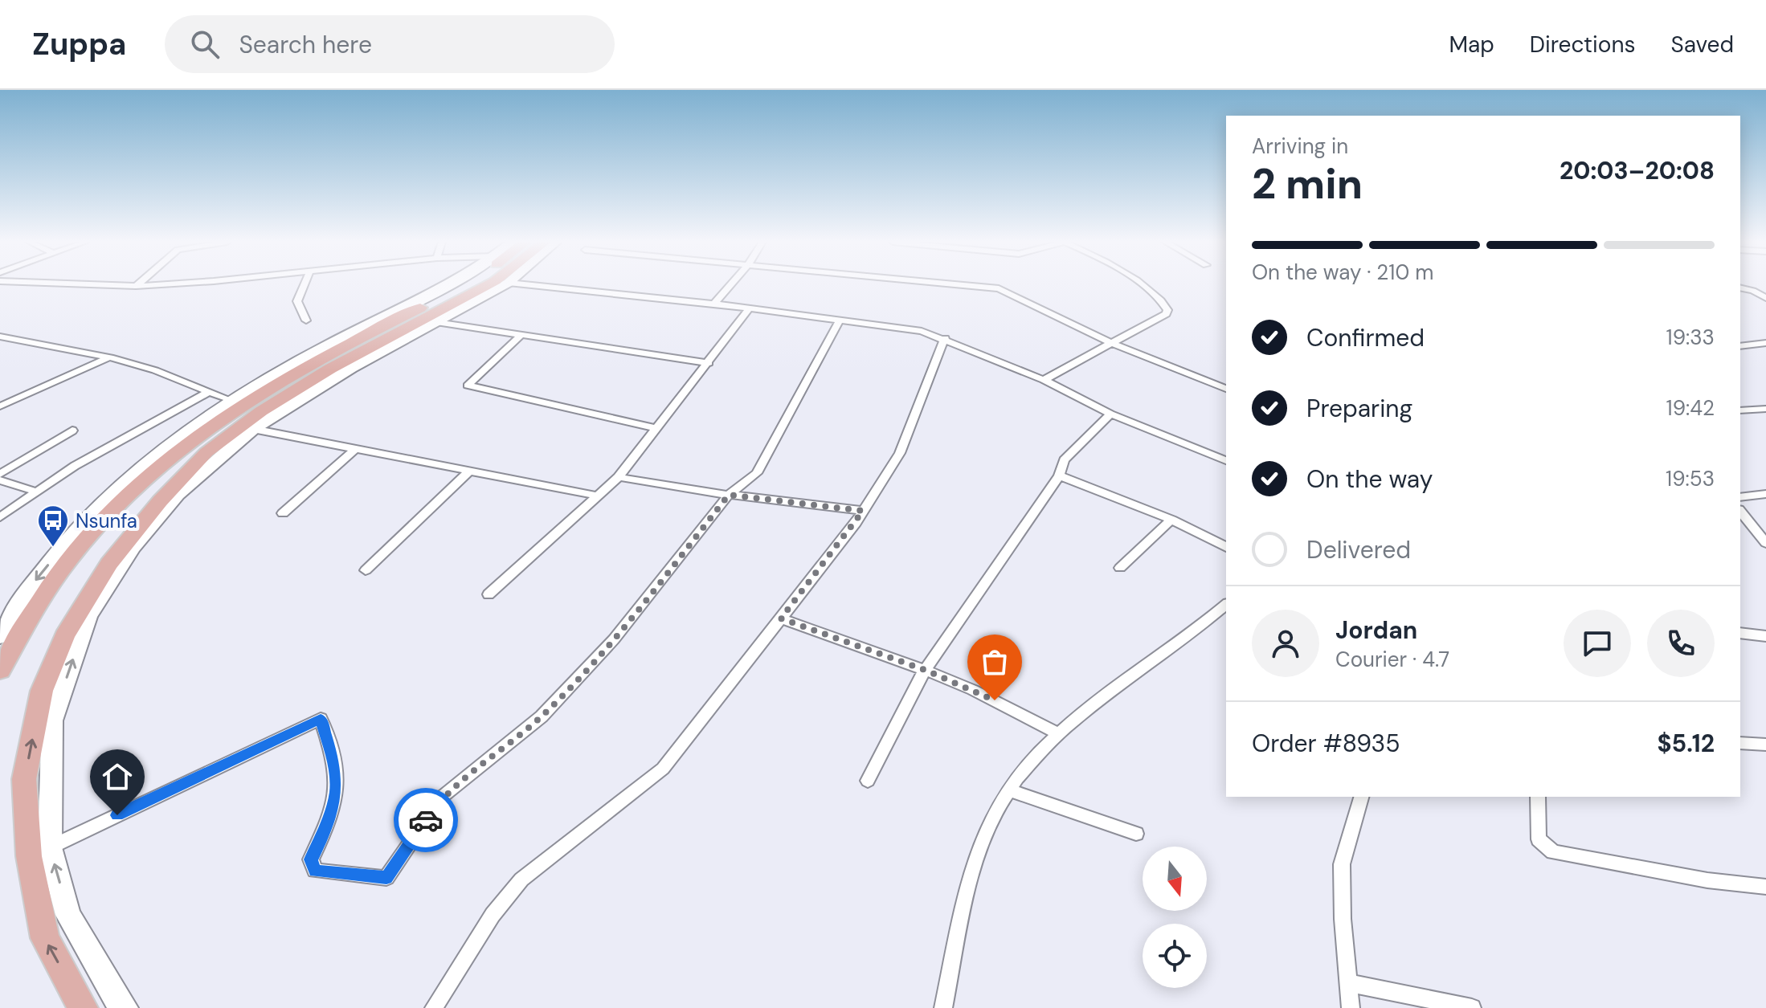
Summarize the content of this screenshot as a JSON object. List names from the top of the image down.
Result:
{
  "places": {
    "bus stop": ["Nsunfa"]
  },
  "north": "bottom",
  "page": {
    "header": "Zuppa",
    "search": "Search here",
    "nav": ["Map", "Directions", "Saved"],
    "heading": ["2 min", "Arriving in", "20:03–20:08"],
    "panel": [
      "Jordan",
      "Courier · 4.7",
      "Order #8935",
      "$5.12"
    ],
    "bar": "On the way · 210 m",
    "list": [
      ["Confirmed", "19:33"],
      ["Preparing", "19:42"],
      ["On the way", "19:53"],
      "Delivered"
    ]
  }
}
